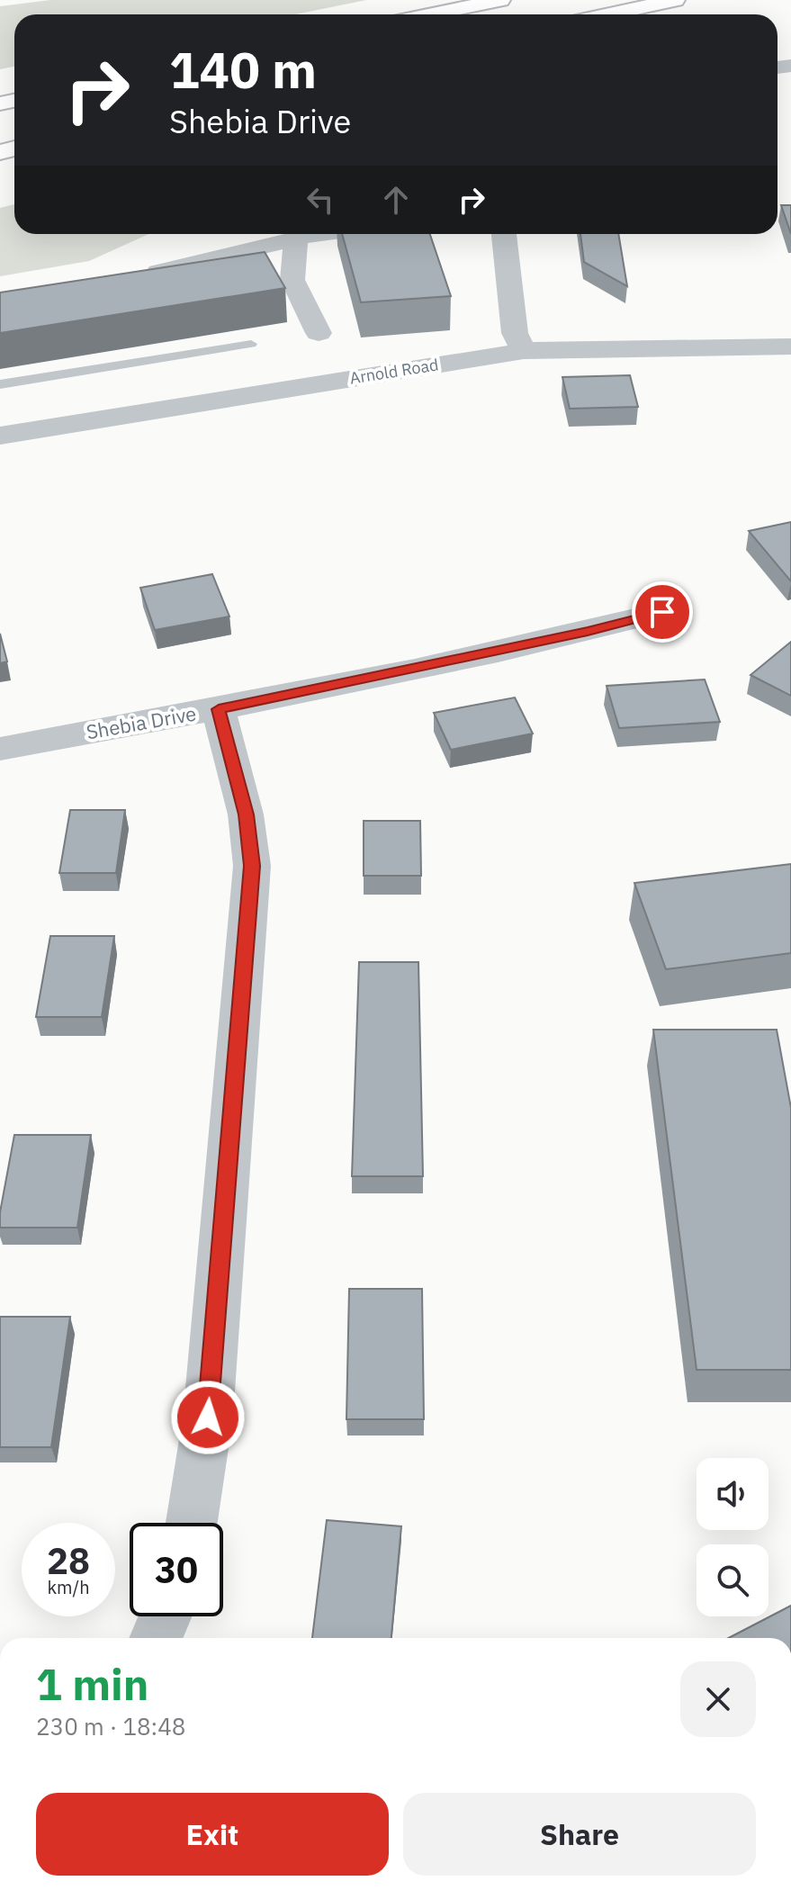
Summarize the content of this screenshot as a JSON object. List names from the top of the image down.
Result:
{
  "streets": {
    "street": ["Arnold Road", "Shebia Drive"]
  },
  "page": {
    "turn": ["140 m", "Shebia Drive"],
    "speed": "28 km/h",
    "limit": "30",
    "heading": ["1 min", "230 m · 18:48"],
    "buttons": ["Exit", "Share"]
  }
}
